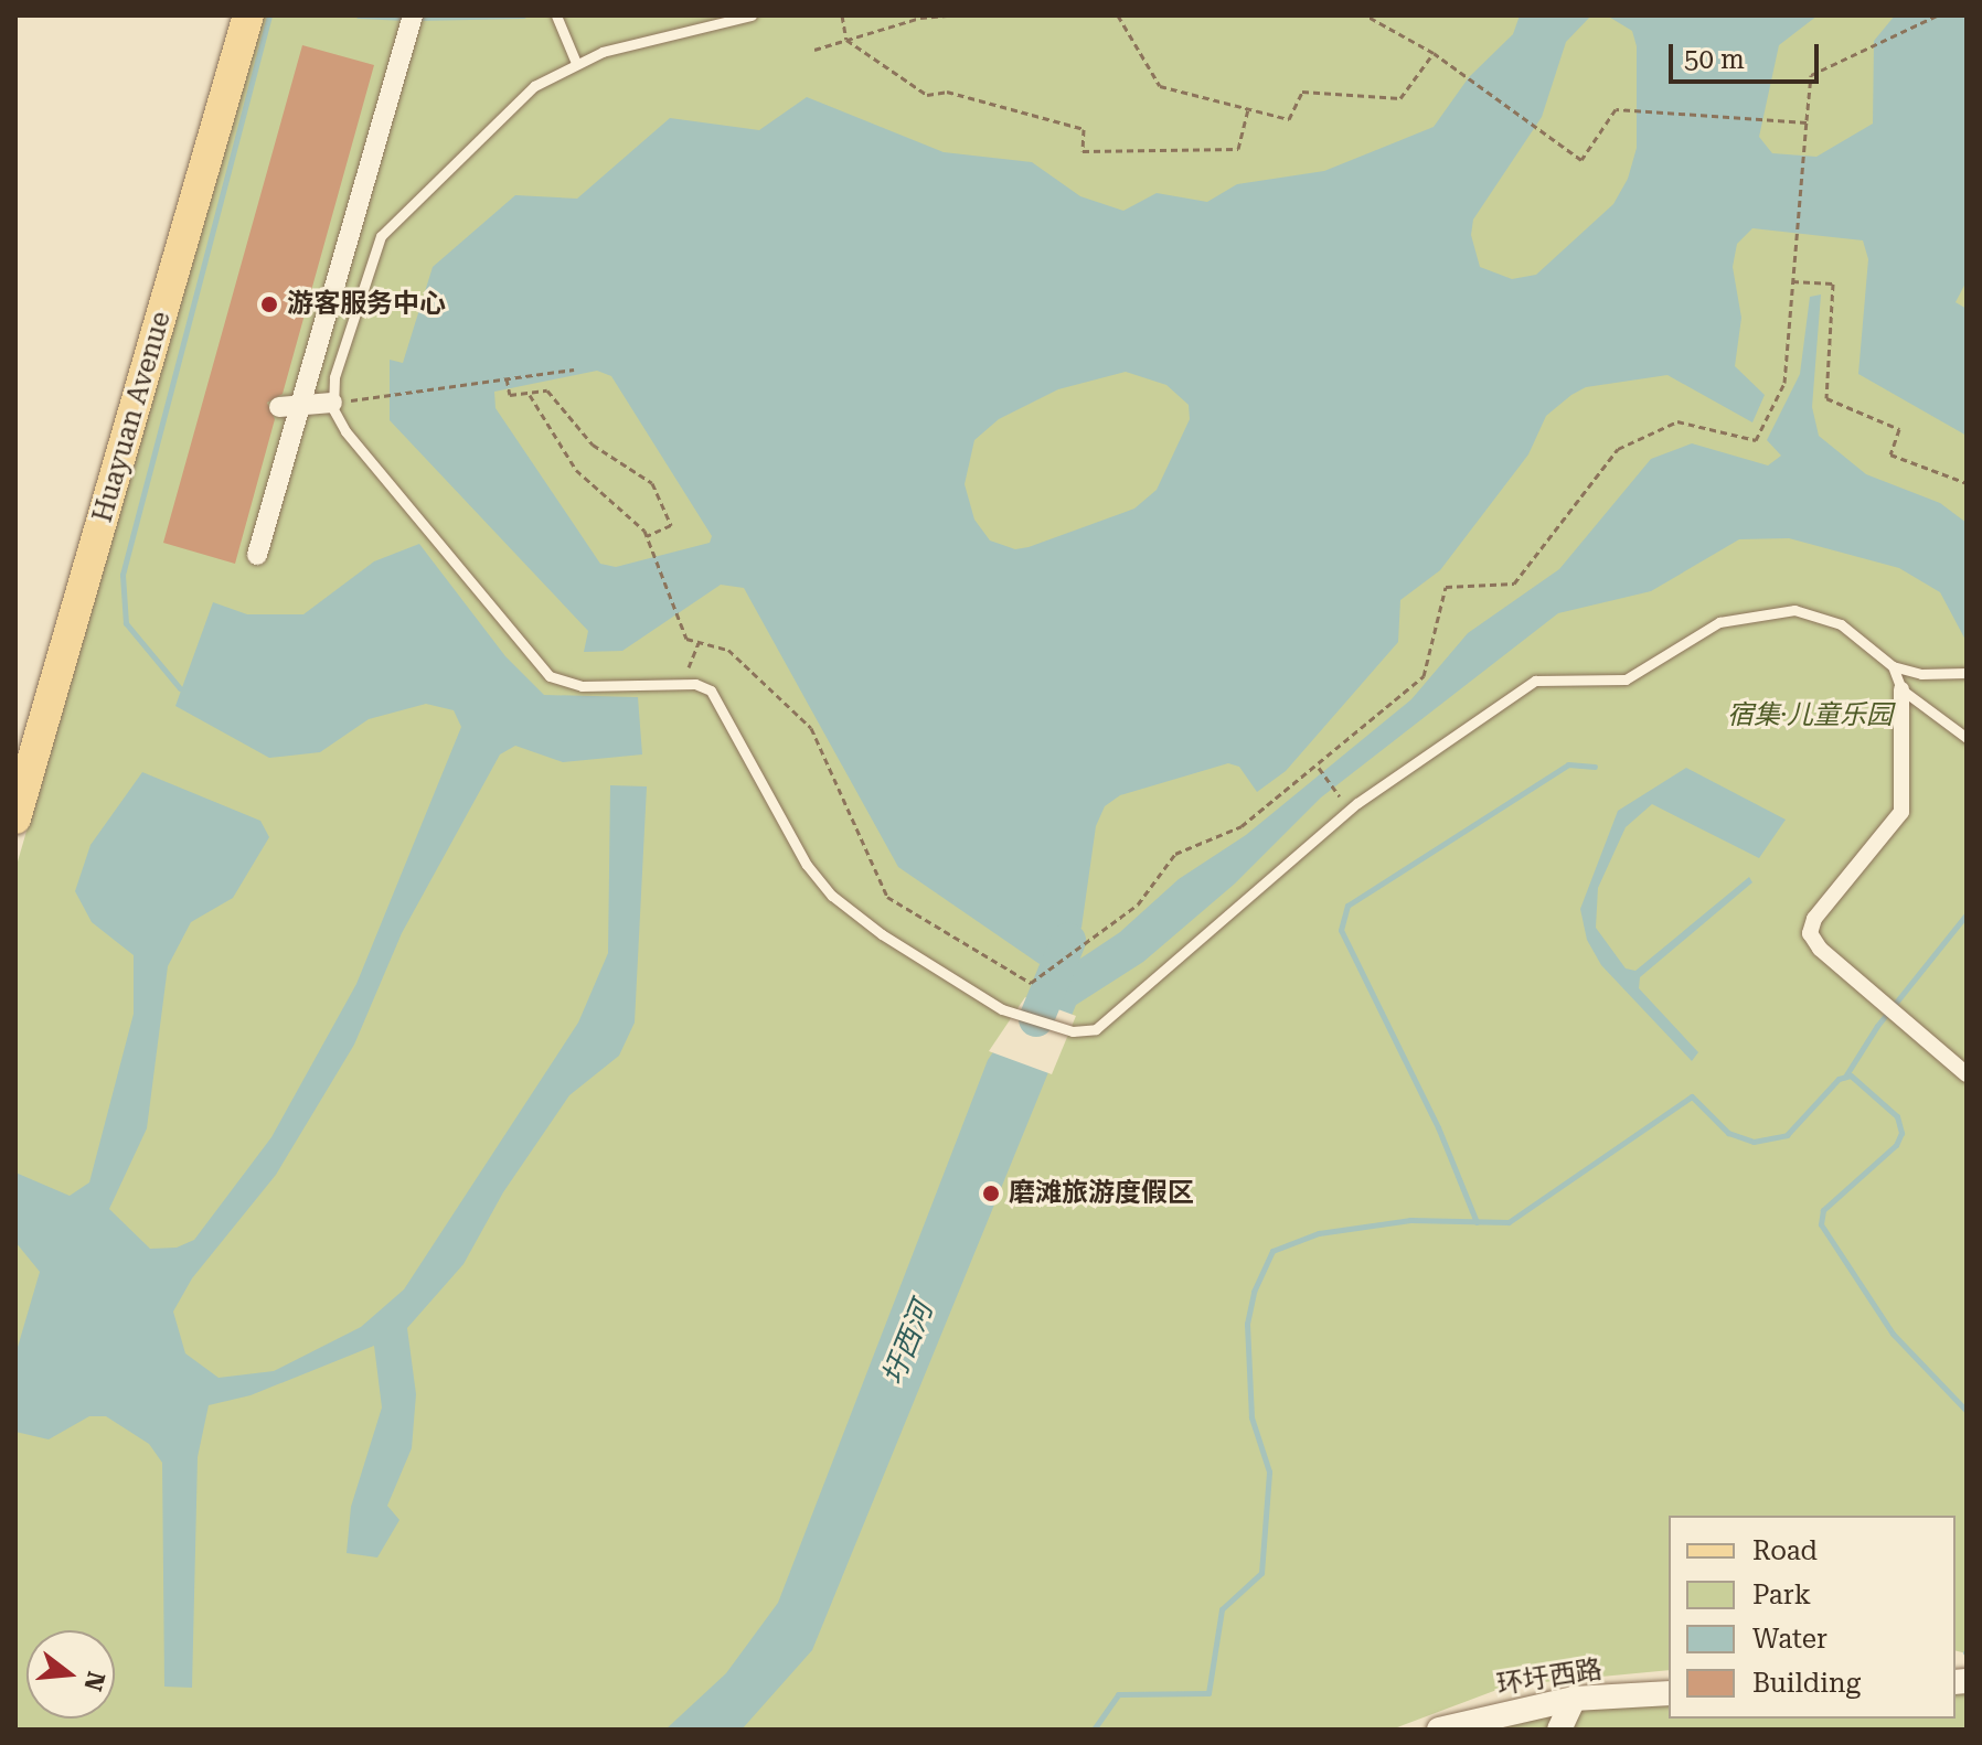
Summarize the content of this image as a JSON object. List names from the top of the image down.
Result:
{
  "streets": {
    "main road": ["Huayuan Avenue"],
    "street": ["环圩西路"]
  },
  "water": ["圩西河"],
  "parks": ["宿集·儿童乐园"],
  "places": ["游客服务中心", "磨滩旅游度假区"],
  "legend": [
    "Road",
    "Park",
    "Water",
    "Building"
  ],
  "scale_bar": "50 m",
  "north": "right"
}
